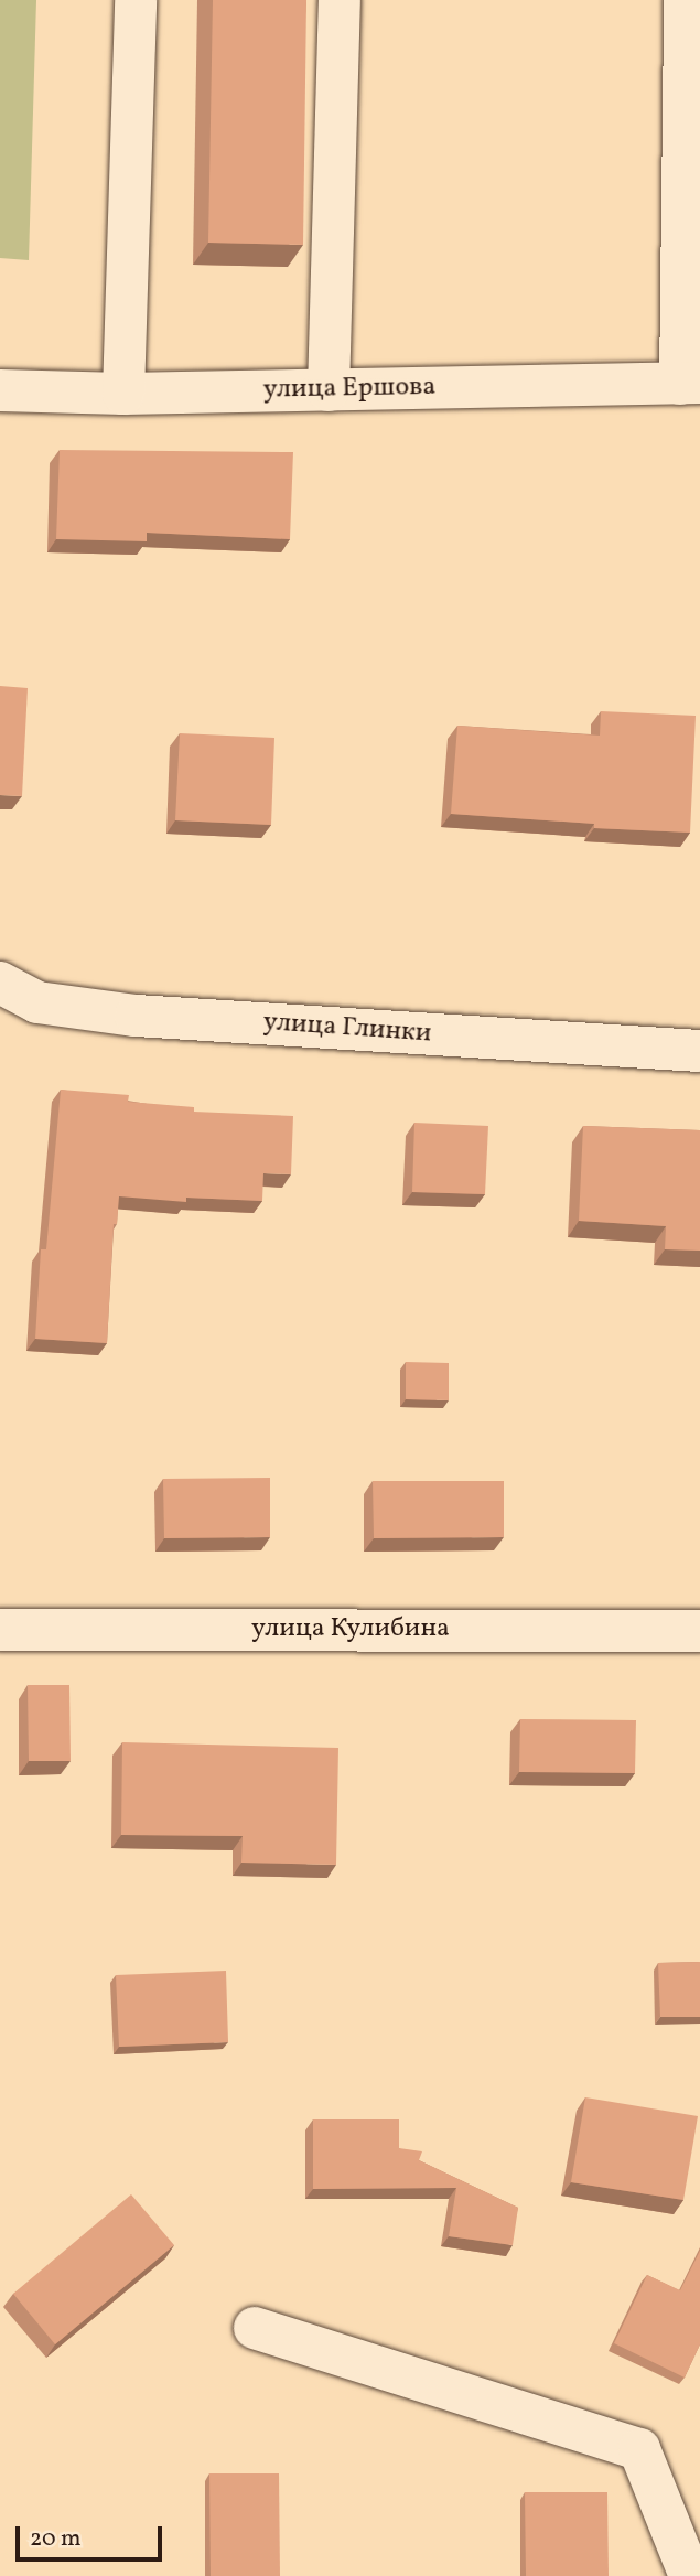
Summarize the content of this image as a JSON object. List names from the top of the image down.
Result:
{
  "streets": {
    "street": ["улица Ершова", "улица Глинки", "улица Кулибина"]
  },
  "scale_bar": "20 m"
}
